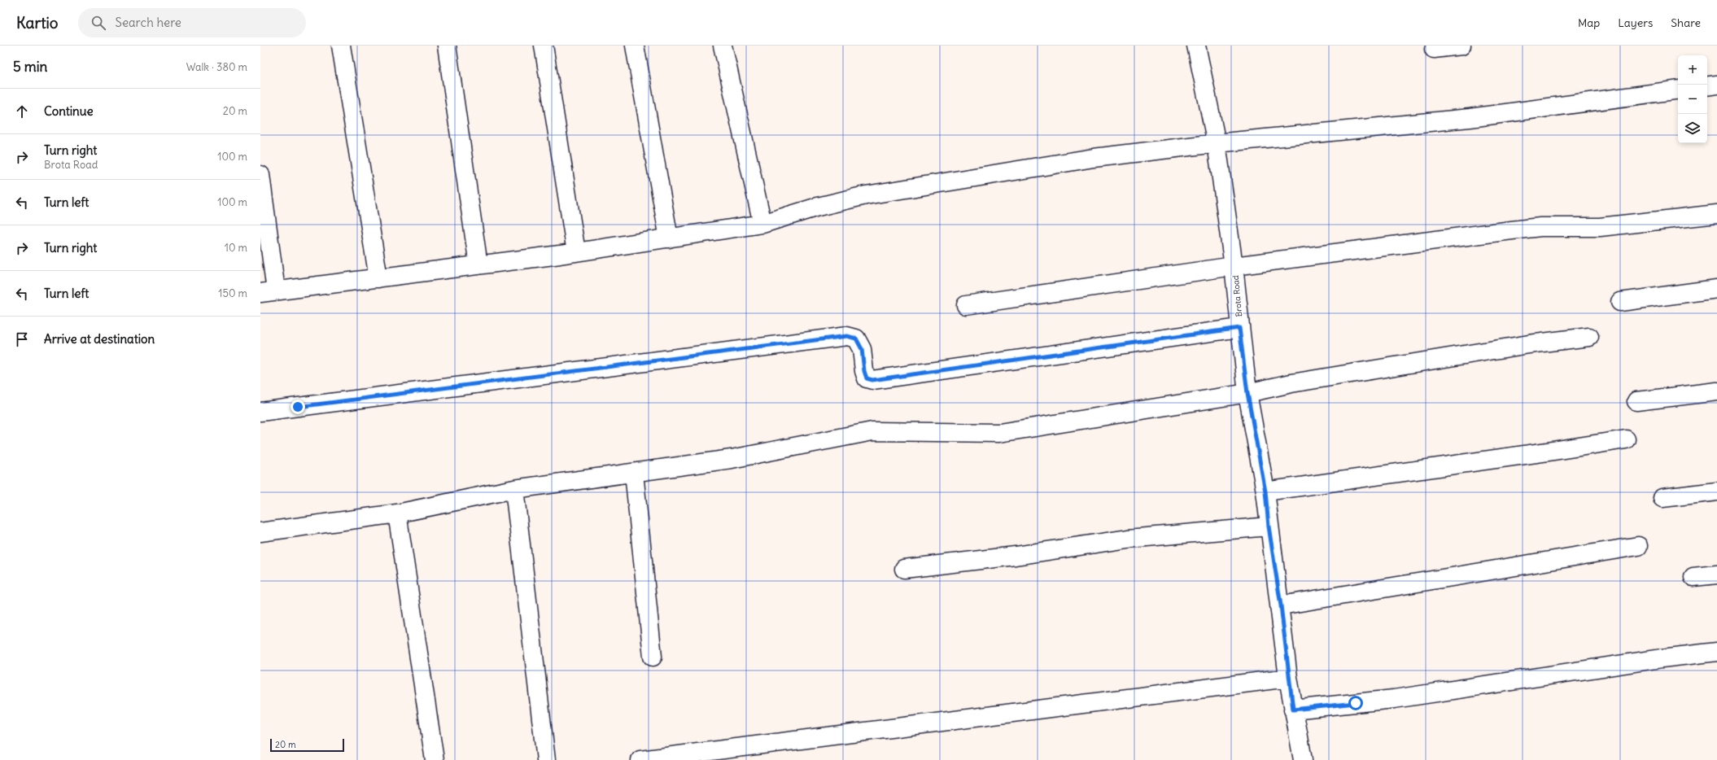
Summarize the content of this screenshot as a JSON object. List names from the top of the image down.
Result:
{
  "streets": {
    "street": ["Brota Road"]
  },
  "scale_bar": "20 m",
  "page": {
    "header": "Kartio",
    "search": "Search here",
    "nav": ["Map", "Layers", "Share"],
    "heading": ["5 min", "Walk · 380 m"],
    "map_buttons": ["+", "−"],
    "list": [
      ["Continue", "20 m"],
      ["Turn right", "Brota Road", "100 m"],
      ["Turn left", "100 m"],
      ["Turn right", "10 m"],
      ["Turn left", "150 m"],
      "Arrive at destination"
    ],
    "scale": "20 m"
  }
}
